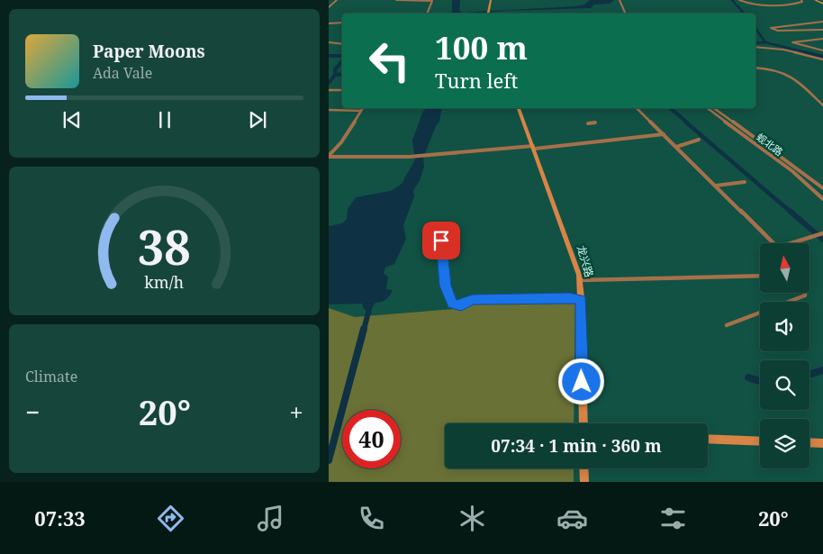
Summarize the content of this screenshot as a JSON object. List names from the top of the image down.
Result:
{
  "streets": {
    "street": ["蚬北路", "龙兴路"]
  },
  "north": "top",
  "page": {
    "turn": ["100 m", "Turn left"],
    "song": ["Paper Moons", "Ada Vale"],
    "tile": "Climate",
    "heat": ["−", "20°", "+"],
    "limit": "40",
    "trip": "07:34 · 1 min · 360 m",
    "tabs": ["07:33", "20°"],
    "gauge": ["38", "km/h"]
  }
}
